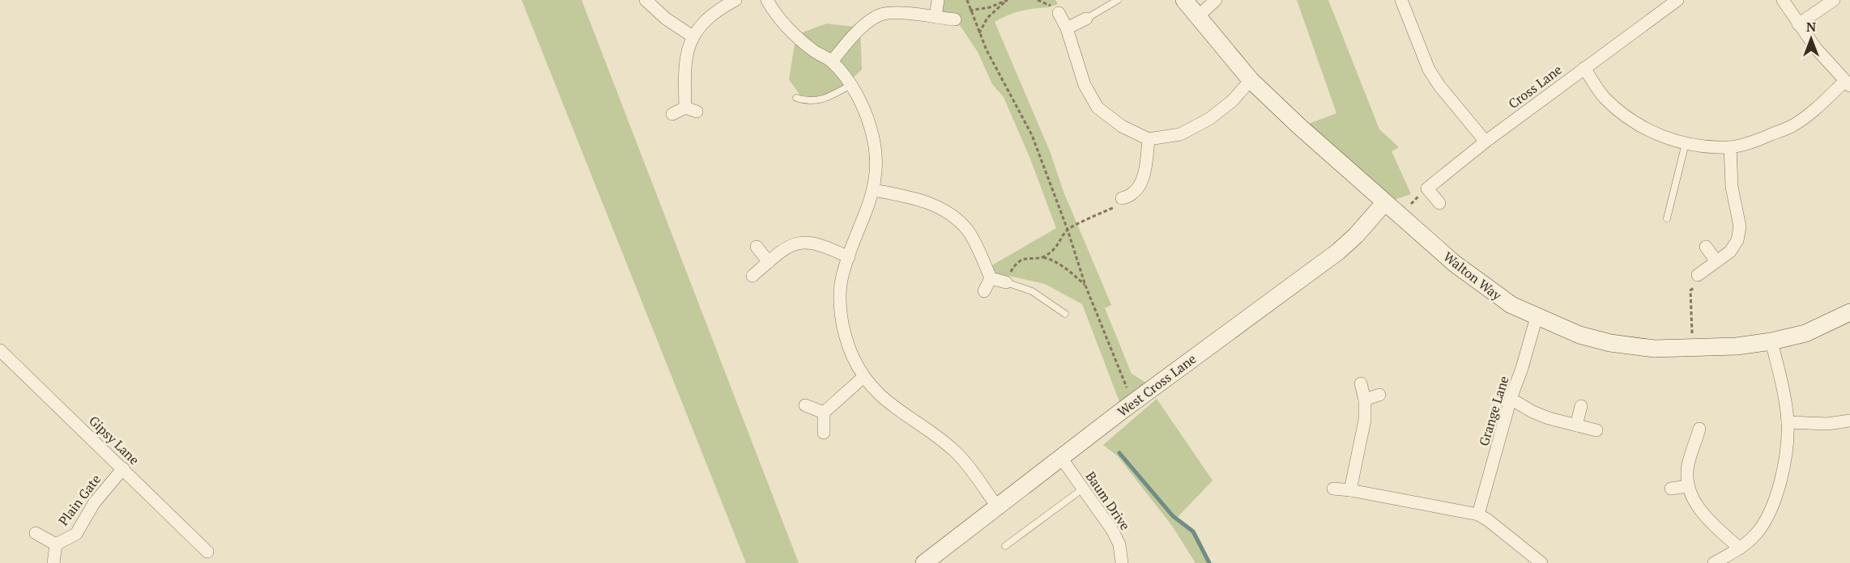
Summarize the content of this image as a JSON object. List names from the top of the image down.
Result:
{
  "streets": {
    "street": [
      "Cross Lane",
      "Walton Way",
      "West Cross Lane",
      "Grange Lane",
      "Gipsy Lane",
      "Plain Gate",
      "Baum Drive"
    ]
  },
  "crossings": [
    ["Walton Way", "West Cross Lane"],
    ["Walton Way", "Grange Lane"],
    ["West Cross Lane", "Baum Drive"],
    ["Gipsy Lane", "Plain Gate"]
  ],
  "north": "top"
}
